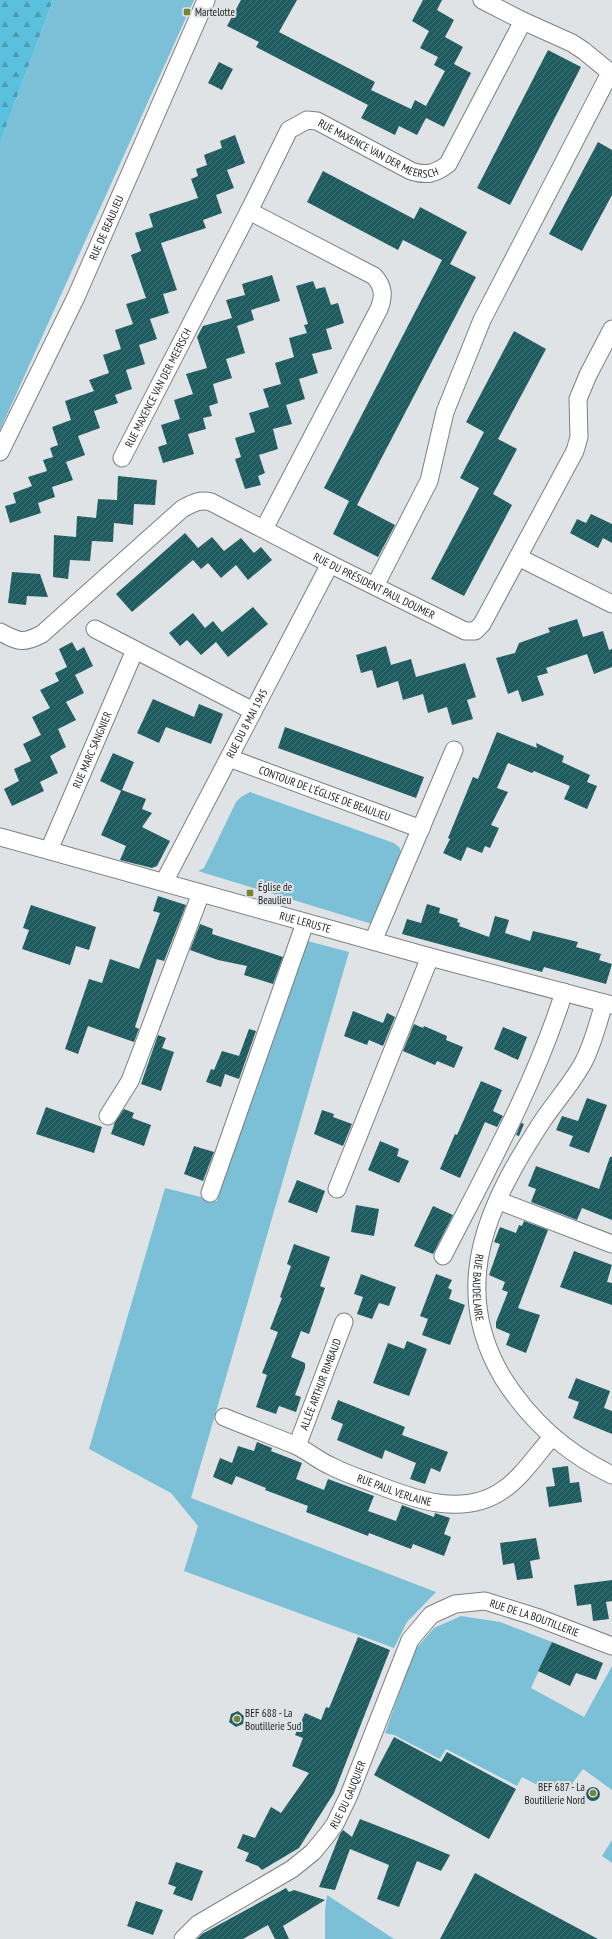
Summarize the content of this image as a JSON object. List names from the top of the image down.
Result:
{
  "streets": {
    "street": [
      "RUE MAXENCE VAN DER MEERSCH",
      "RUE DE BEAULIEU",
      "RUE DU PRÉSIDENT PAUL DOUMER",
      "RUE DU 8 MAI 1945",
      "RUE MARC SANGNIER",
      "CONTOUR DE L'ÉGLISE DE BEAULIEU",
      "RUE LERUSTE",
      "RUE BAUDELAIRE",
      "ALLÉE ARTHUR RIMBAUD",
      "RUE PAUL VERLAINE",
      "RUE DE LA BOUTILLERIE",
      "RUE DU GAUQUIER"
    ]
  },
  "crossings": [
    ["RUE DU PRÉSIDENT PAUL DOUMER", "RUE DU 8 MAI 1945"],
    ["RUE DU 8 MAI 1945", "CONTOUR DE L'ÉGLISE DE BEAULIEU"],
    ["RUE DU 8 MAI 1945", "RUE LERUSTE"],
    ["RUE MARC SANGNIER", "RUE LERUSTE"],
    ["RUE LERUSTE", "RUE BAUDELAIRE"],
    ["RUE BAUDELAIRE", "RUE PAUL VERLAINE"],
    ["ALLÉE ARTHUR RIMBAUD", "RUE PAUL VERLAINE"],
    ["RUE DE LA BOUTILLERIE", "RUE DU GAUQUIER"]
  ],
  "places": {
    "transit": ["Martelotte", "Église de Beaulieu"],
    "other": ["BEF 688 - La Boutillerie Sud", "BEF 687 - La Boutillerie Nord"]
  }
}
